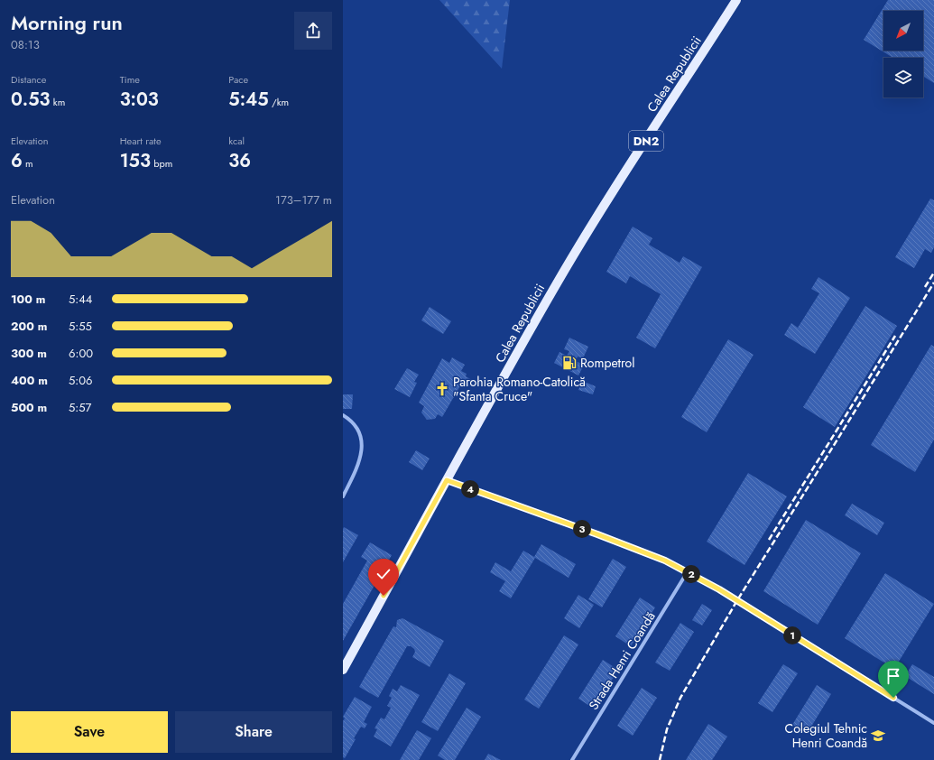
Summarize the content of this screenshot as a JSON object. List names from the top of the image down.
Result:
{
  "streets": {
    "main road": ["Calea Republicii", "DN2"],
    "street": ["Strada Henri Coandă"]
  },
  "places": {
    "fuel station": ["Rompetrol"],
    "church": ["Parohia Romano-Catolică \"Sfanta Cruce\""],
    "school or university": ["Colegiul Tehnic Henri Coandă"]
  },
  "north": "bottom left",
  "page": {
    "heading": ["Morning run", "08:13"],
    "stats": [
      ["Distance", "0.53 km"],
      ["Time", "3:03"],
      ["Pace", "5:45 /km"],
      ["Elevation", "6 m"],
      ["Heart rate", "153 bpm"],
      ["kcal", "36"]
    ],
    "chart": ["Elevation", "173–177 m"],
    "list": [
      {
        "name": "100 m",
        "note": "5:44"
      },
      {
        "name": "200 m",
        "note": "5:55"
      },
      {
        "name": "300 m",
        "note": "6:00"
      },
      {
        "name": "400 m",
        "note": "5:06"
      },
      {
        "name": "500 m",
        "note": "5:57"
      }
    ],
    "pins": [
      "4",
      "3",
      "2",
      "1"
    ],
    "buttons": ["Save", "Share"]
  }
}
